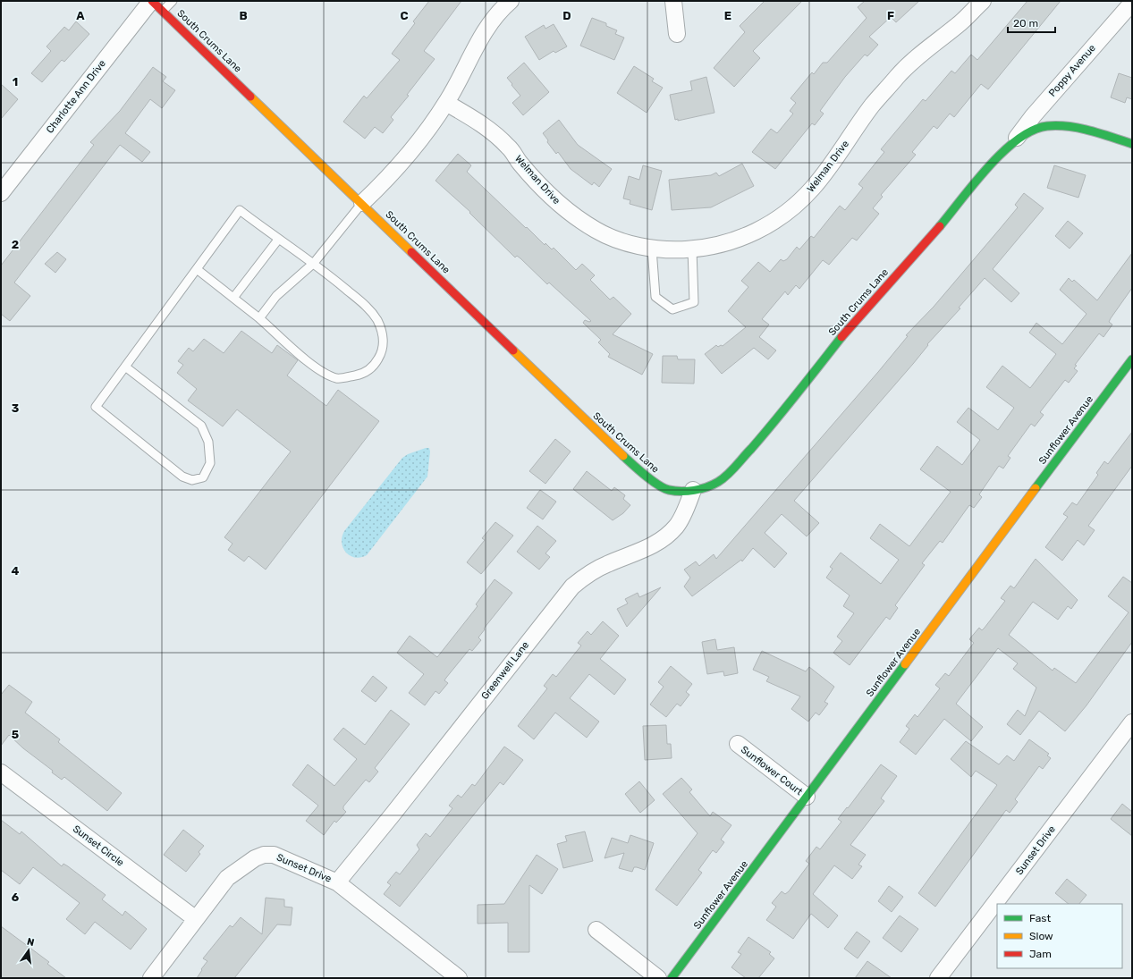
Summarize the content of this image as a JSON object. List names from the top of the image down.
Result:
{
  "streets": {
    "street": [
      "South Crums Lane",
      "Poppy Avenue",
      "Charlotte Ann Drive",
      "Welman Drive",
      "Sunflower Avenue",
      "Greenwell Lane",
      "Sunflower Court",
      "Sunset Circle",
      "Sunset Drive"
    ]
  },
  "crossings": [
    ["South Crums Lane", "Poppy Avenue"],
    ["South Crums Lane", "Charlotte Ann Drive"],
    ["South Crums Lane", "Greenwell Lane"],
    ["Sunflower Avenue", "Sunflower Court"],
    ["Greenwell Lane", "Sunset Drive"],
    ["Sunset Circle", "Sunset Drive"]
  ],
  "legend": ["Fast", "Slow", "Jam"],
  "scale_bar": "20 m",
  "north": "top",
  "grid": {
    "columns": [
      "A",
      "B",
      "C",
      "D",
      "E",
      "F"
    ],
    "rows": [
      "1",
      "2",
      "3",
      "4",
      "5",
      "6"
    ]
  }
}
